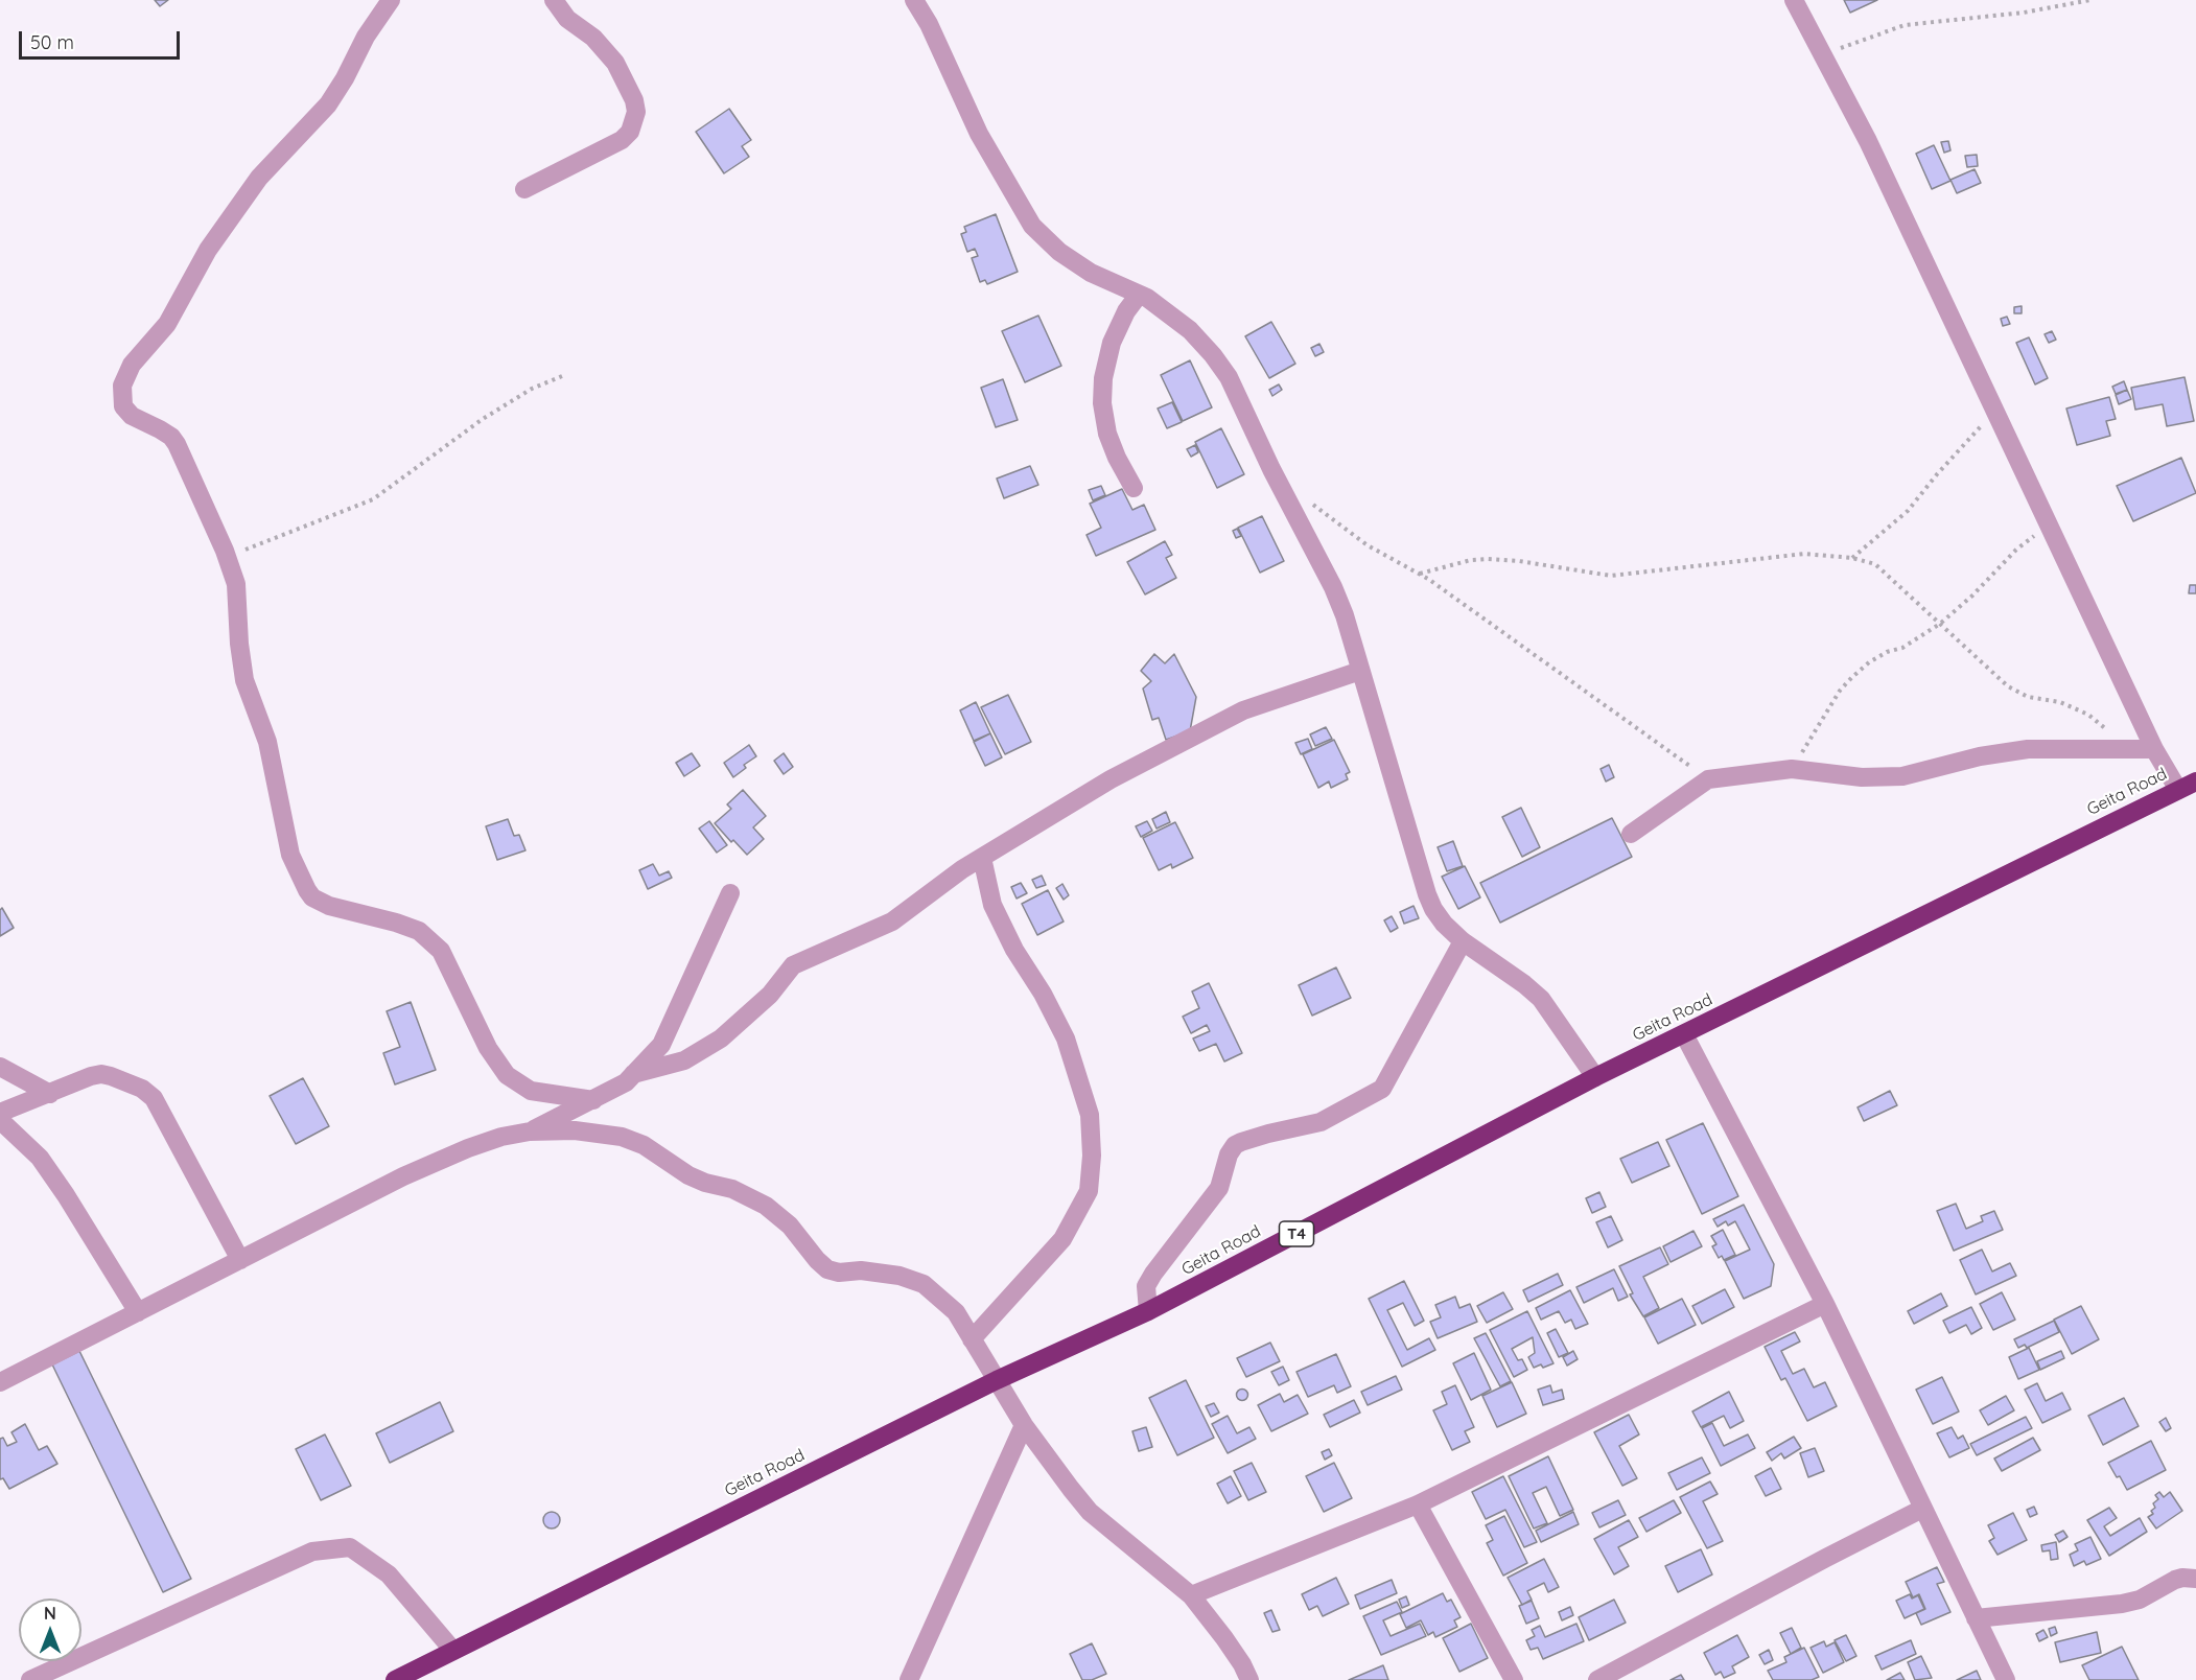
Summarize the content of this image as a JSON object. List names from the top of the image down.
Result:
{
  "streets": {
    "highway": ["Geita Road", "T4"]
  },
  "scale_bar": "50 m",
  "north": "top"
}
